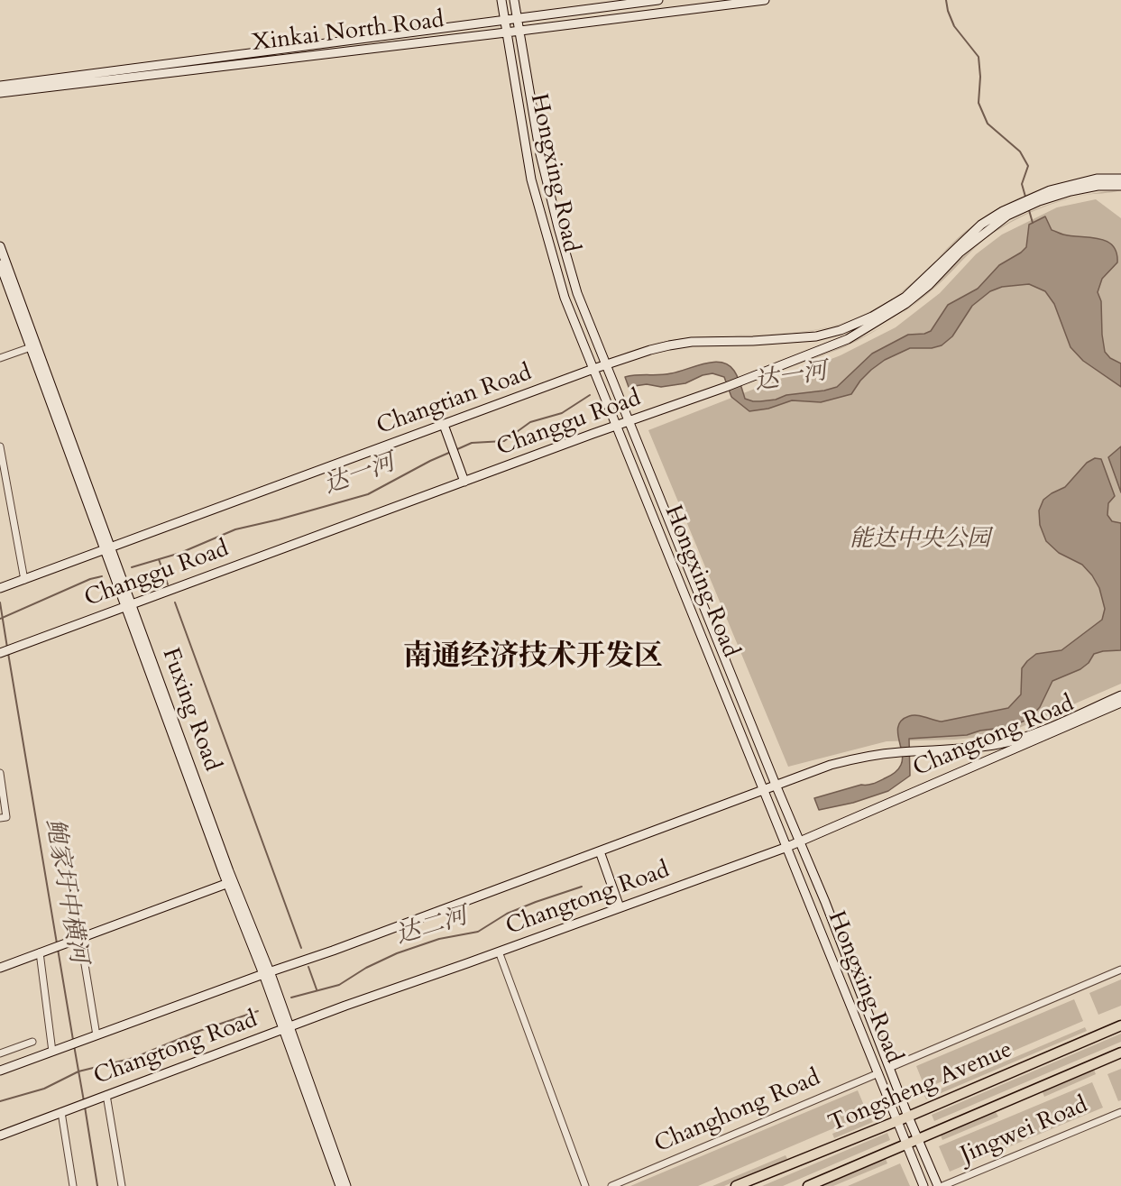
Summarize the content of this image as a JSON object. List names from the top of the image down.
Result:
{
  "streets": {
    "main road": ["Tongsheng Avenue"],
    "street": [
      "Xinkai North Road",
      "Hongxing Road",
      "Changtian Road",
      "Changgu Road",
      "Fuxing Road",
      "Changtong Road",
      "Changhong Road",
      "Jingwei Road"
    ]
  },
  "crossings": [
    ["Xinkai North Road", "Hongxing Road"],
    ["Hongxing Road", "Changtian Road"],
    ["Hongxing Road", "Changgu Road"],
    ["Hongxing Road", "Changtong Road"],
    ["Hongxing Road", "Tongsheng Avenue"],
    ["Hongxing Road", "Changhong Road"],
    ["Changtian Road", "Fuxing Road"],
    ["Changgu Road", "Fuxing Road"],
    ["Fuxing Road", "Changtong Road"]
  ],
  "districts": ["南通经济技术开发区"],
  "water": ["达一河", "鲍家圩中横河", "达二河"],
  "parks": ["能达中央公园"]
}
